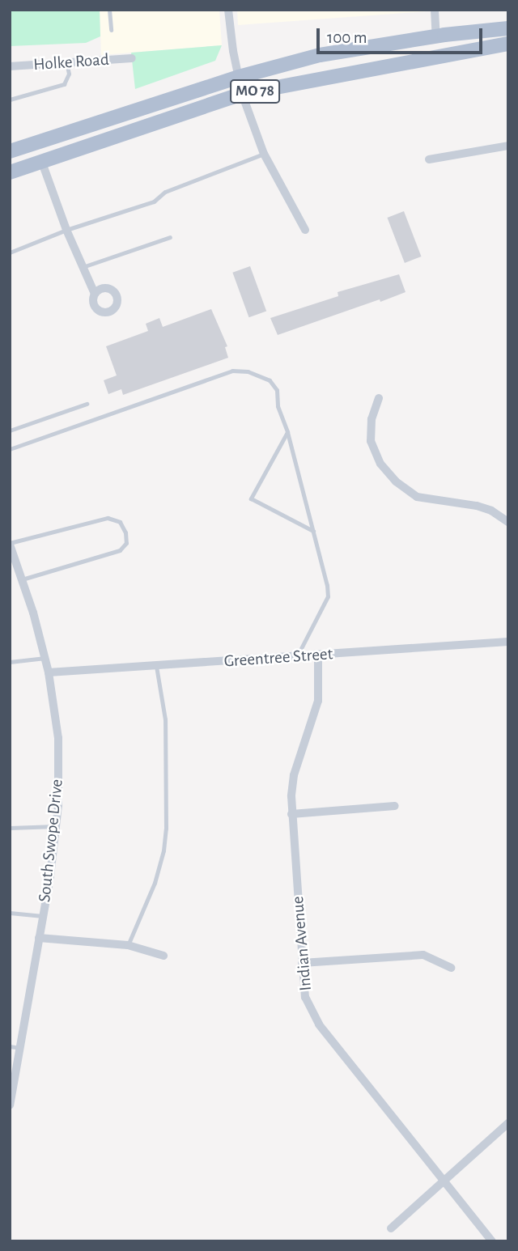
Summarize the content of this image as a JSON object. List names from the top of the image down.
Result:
{
  "streets": {
    "main road": ["MO 78"],
    "street": [
      "Holke Road",
      "Greentree Street",
      "South Swope Drive",
      "Indian Avenue"
    ]
  },
  "crossings": [
    ["Greentree Street", "South Swope Drive"],
    ["Greentree Street", "Indian Avenue"]
  ],
  "scale_bar": "100 m"
}
